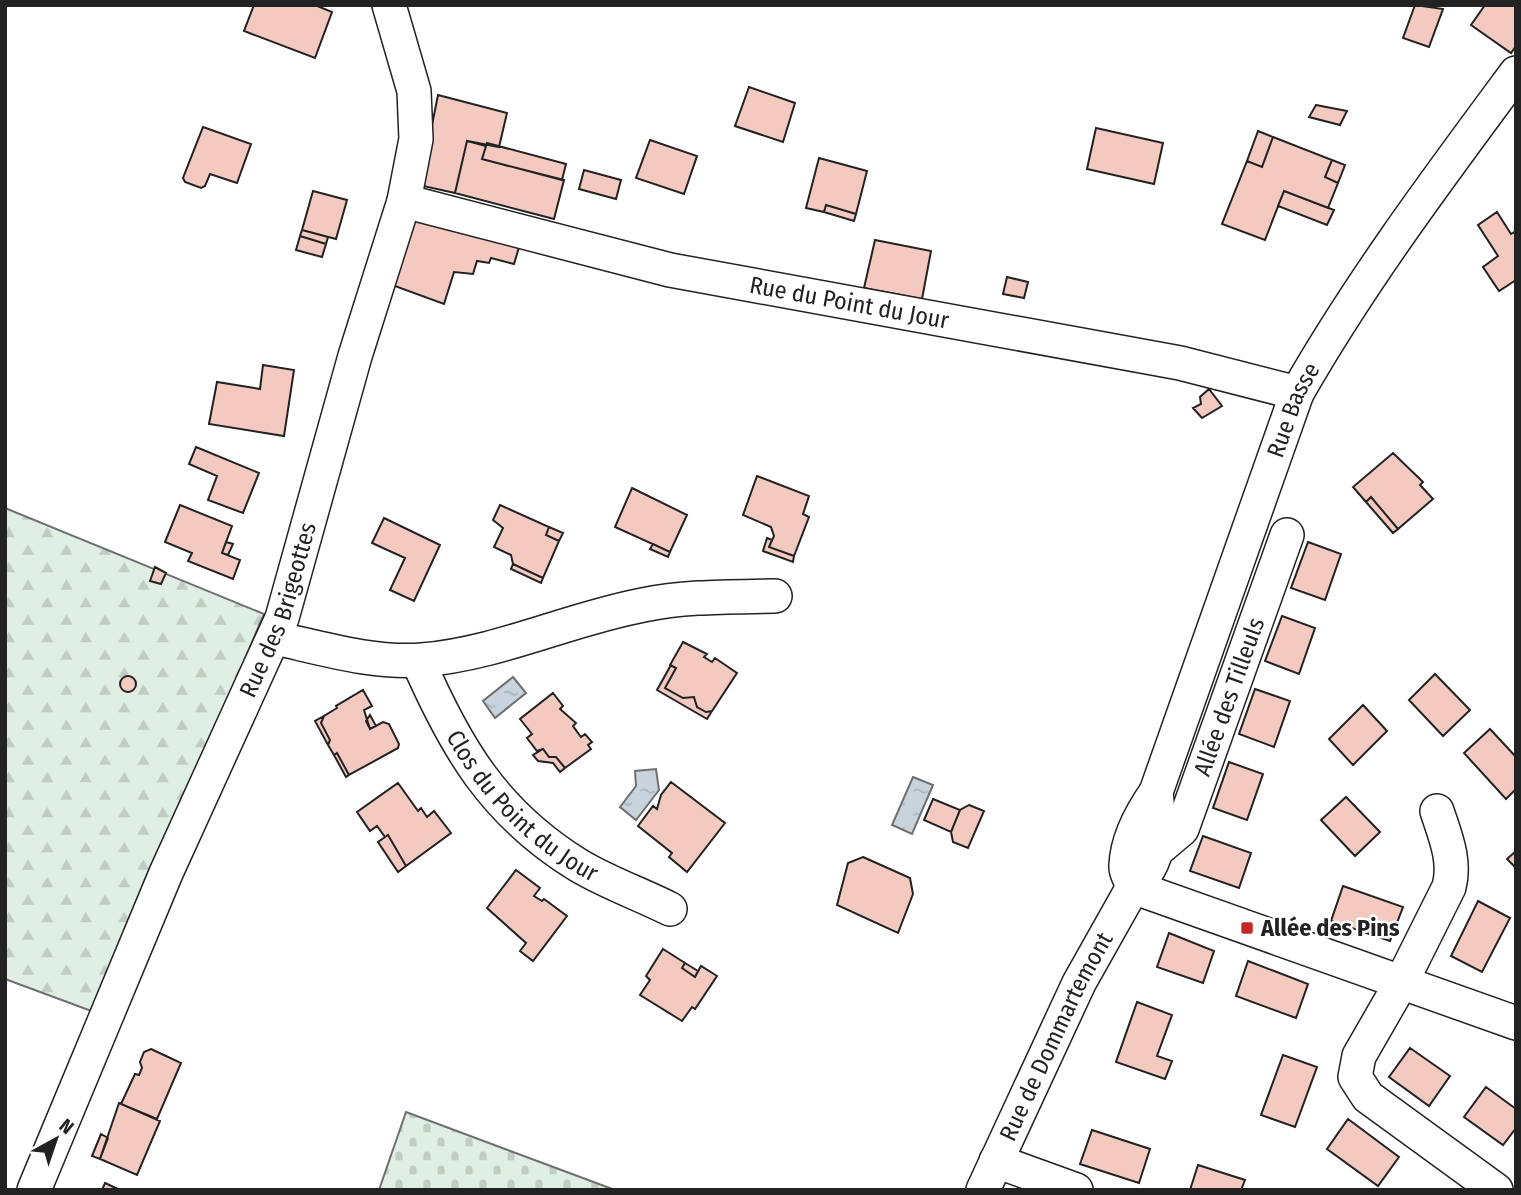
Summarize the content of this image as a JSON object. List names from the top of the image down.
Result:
{
  "streets": {
    "street": [
      "Rue du Point du Jour",
      "Rue Basse",
      "Rue des Brigeottes",
      "Allée des Tilleuls",
      "Clos du Point du Jour",
      "Rue de Dommartemont"
    ]
  },
  "crossings": [
    ["Rue du Point du Jour", "Rue Basse"],
    ["Rue du Point du Jour", "Rue des Brigeottes"],
    ["Rue Basse", "Allée des Tilleuls"],
    ["Rue Basse", "Rue de Dommartemont"]
  ],
  "places": {
    "transit": ["Allée des Pins"]
  },
  "north": "top right"
}
